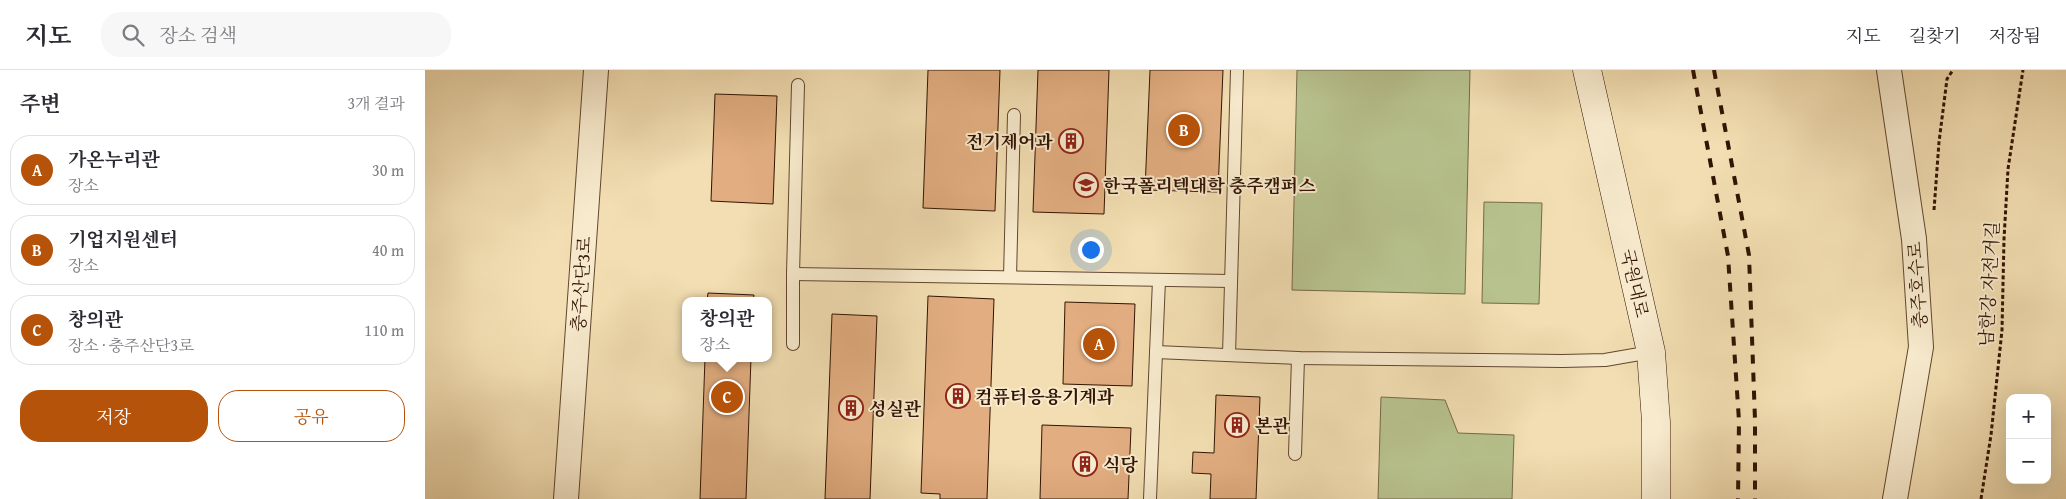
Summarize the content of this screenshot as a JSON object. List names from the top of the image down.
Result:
{
  "streets": {
    "street": ["국원대로", "충주산단3로", "충주호수로"],
    "path": ["남한강 자전거길"]
  },
  "places": {
    "building": [
      "전기제어과",
      "컴퓨터응용기계과",
      "성실관",
      "본관",
      "식당"
    ],
    "school or university": ["한국폴리텍대학 충주캠퍼스"]
  },
  "page": {
    "header": "지도",
    "search": "장소 검색",
    "nav": ["지도", "길찾기", "저장됨"],
    "heading": ["주변", "3개 결과"],
    "pins": ["B", "A", "C"],
    "list": [
      {
        "mark": "A",
        "name": "가온누리관",
        "note": "장소",
        "value": "30 m"
      },
      {
        "mark": "B",
        "name": "기업지원센터",
        "note": "장소",
        "value": "40 m"
      },
      {
        "mark": "C",
        "name": "창의관",
        "note": "장소 · 충주산단3로",
        "value": "110 m"
      }
    ],
    "popup": ["창의관", "장소"],
    "buttons": ["저장", "공유"],
    "map_buttons": ["+", "−"]
  }
}
